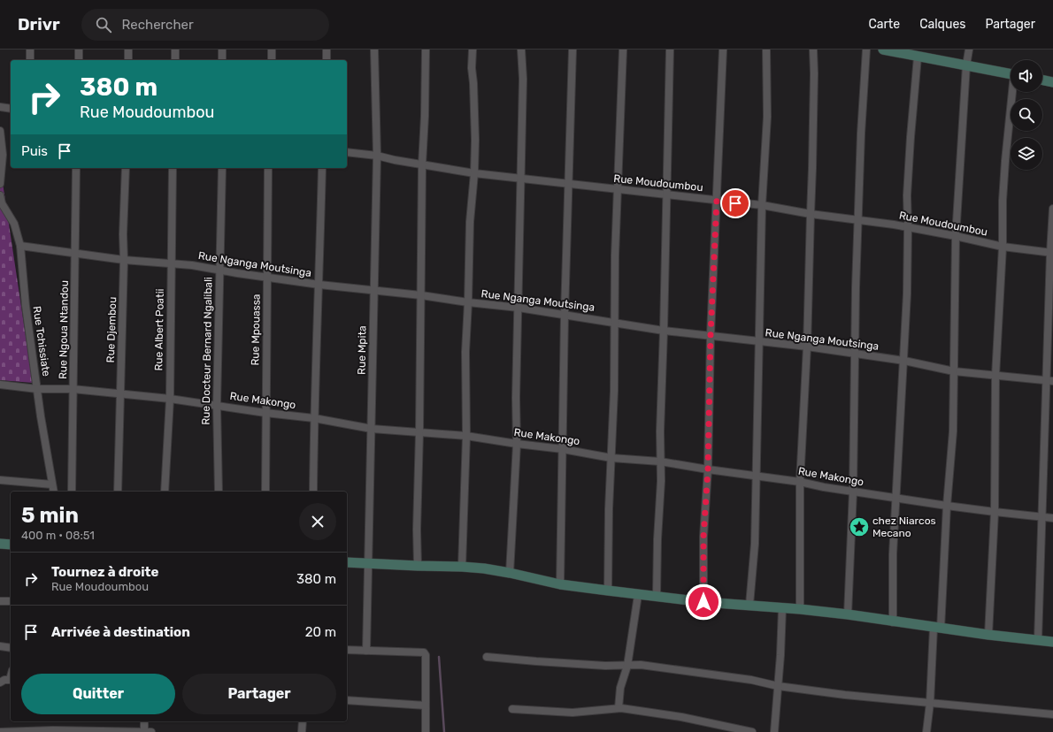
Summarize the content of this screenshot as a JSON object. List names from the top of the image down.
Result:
{
  "streets": {
    "street": [
      "Rue Moudoumbou",
      "Rue Nganga Moutsinga",
      "Rue Ngoua Ntandou",
      "Rue Djembou",
      "Rue Albert Poatii",
      "Rue Mpouassa",
      "Rue Tchissiate",
      "Rue Mpita",
      "Rue Docteur Bernard Ngalibali",
      "Rue Makongo"
    ]
  },
  "crossings": [
    ["Rue Moudoumbou", "Rue Mpita"],
    ["Rue Nganga Moutsinga", "Rue Ngoua Ntandou"],
    ["Rue Nganga Moutsinga", "Rue Djembou"],
    ["Rue Nganga Moutsinga", "Rue Albert Poatii"],
    ["Rue Nganga Moutsinga", "Rue Mpouassa"],
    ["Rue Nganga Moutsinga", "Rue Tchissiate"],
    ["Rue Nganga Moutsinga", "Rue Mpita"],
    ["Rue Nganga Moutsinga", "Rue Docteur Bernard Ngalibali"],
    ["Rue Ngoua Ntandou", "Rue Makongo"],
    ["Rue Djembou", "Rue Makongo"],
    ["Rue Albert Poatii", "Rue Makongo"],
    ["Rue Mpouassa", "Rue Makongo"],
    ["Rue Tchissiate", "Rue Makongo"],
    ["Rue Mpita", "Rue Makongo"],
    ["Rue Docteur Bernard Ngalibali", "Rue Makongo"]
  ],
  "places": {
    "place": ["chez Niarcos Mecano"]
  },
  "page": {
    "header": "Drivr",
    "search": "Rechercher",
    "nav": ["Carte", "Calques", "Partager"],
    "turn": ["380 m", "Rue Moudoumbou"],
    "then": "Puis",
    "heading": ["5 min", "400 m · 08:51"],
    "list": [
      {
        "name": "Tournez à droite",
        "note": "Rue Moudoumbou",
        "value": "380 m"
      },
      {
        "name": "Arrivée à destination",
        "value": "20 m"
      }
    ],
    "buttons": ["Quitter", "Partager"]
  }
}
